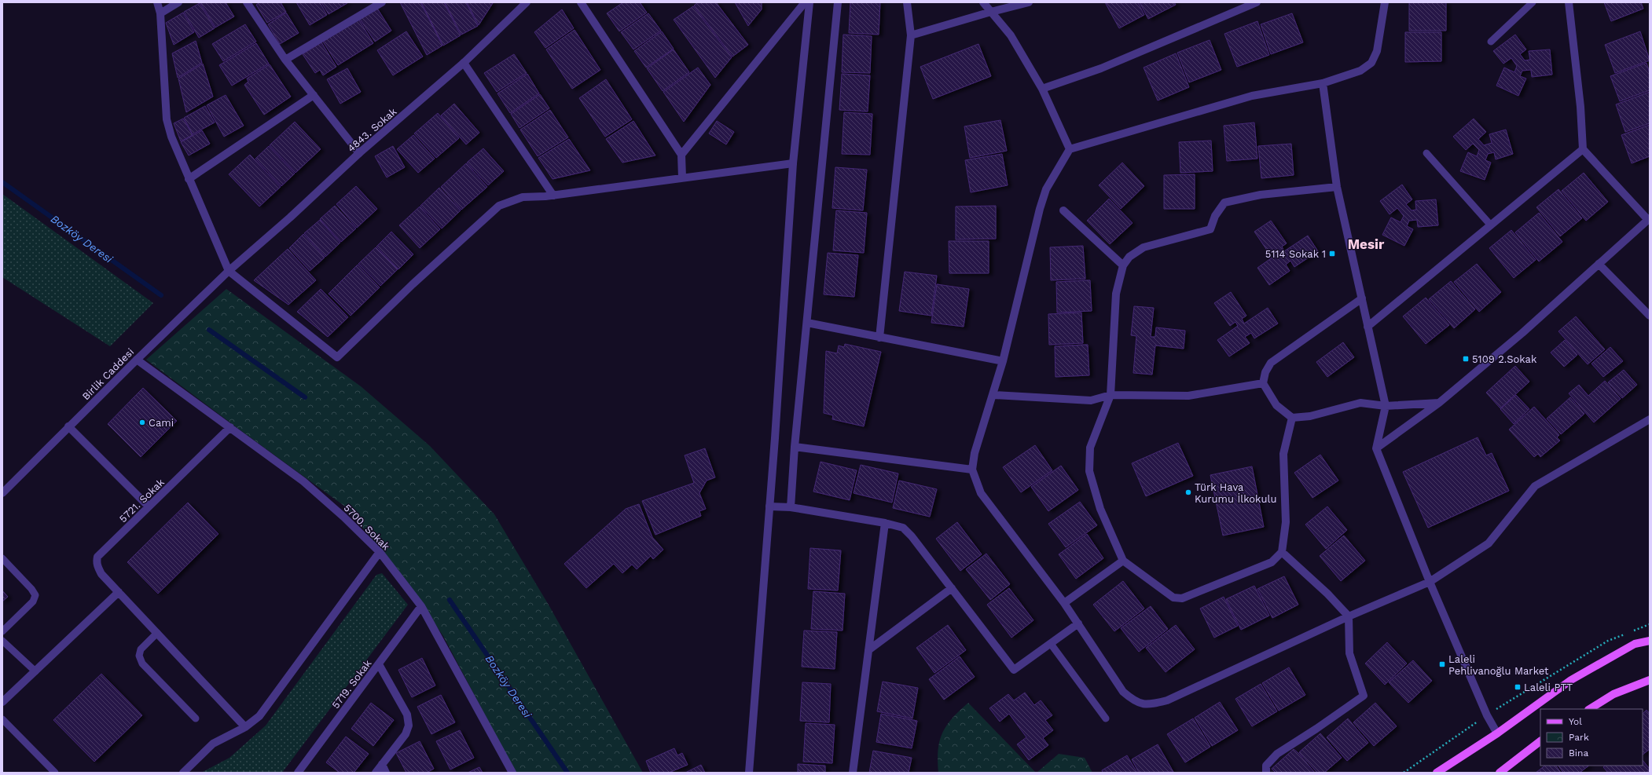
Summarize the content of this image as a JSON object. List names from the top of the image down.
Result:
{
  "streets": {
    "street": [
      "4843. Sokak",
      "Birlik Caddesi",
      "5721. Sokak",
      "5700. Sokak",
      "5719. Sokak"
    ]
  },
  "crossings": [
    ["4843. Sokak", "Birlik Caddesi"],
    ["Birlik Caddesi", "5700. Sokak"],
    ["5721. Sokak", "5700. Sokak"],
    ["5700. Sokak", "5719. Sokak"]
  ],
  "districts": ["Mesir"],
  "water": ["Bozköy Deresi"],
  "places": {
    "transit": [
      "5114 Sokak 1",
      "5109 2.Sokak",
      "Laleli Pehlivanoğlu Market",
      "Laleli PTT"
    ],
    "other": ["Cami", "Türk Hava Kurumu İlkokulu"]
  },
  "legend": ["Yol", "Park", "Bina"]
}
